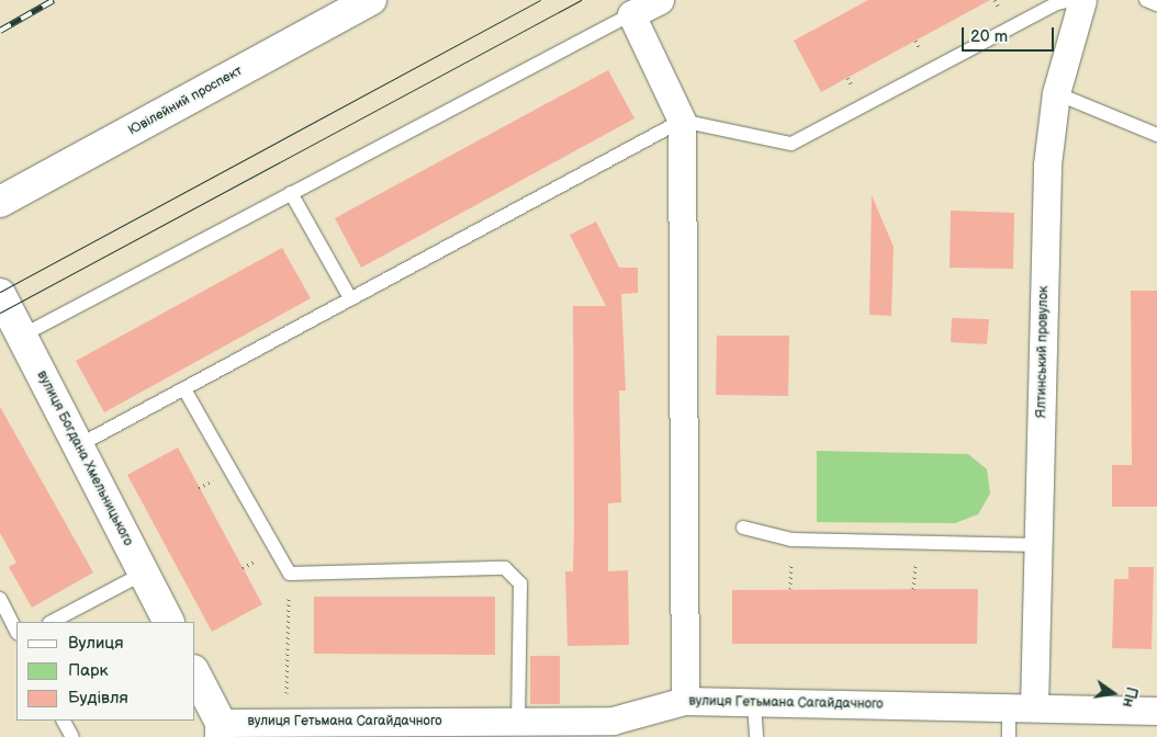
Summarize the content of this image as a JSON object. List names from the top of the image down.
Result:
{
  "streets": {
    "street": [
      "Ювілейний проспект",
      "Ялтинський провулок",
      "вулиця Богдана Хмельницького",
      "вулиця Гетьмана Сагайдачного"
    ]
  },
  "crossings": [
    ["Ялтинський провулок", "вулиця Гетьмана Сагайдачного"]
  ],
  "legend": ["Вулиця", "Парк", "Будівля"],
  "scale_bar": "20 m",
  "north": "right"
}
